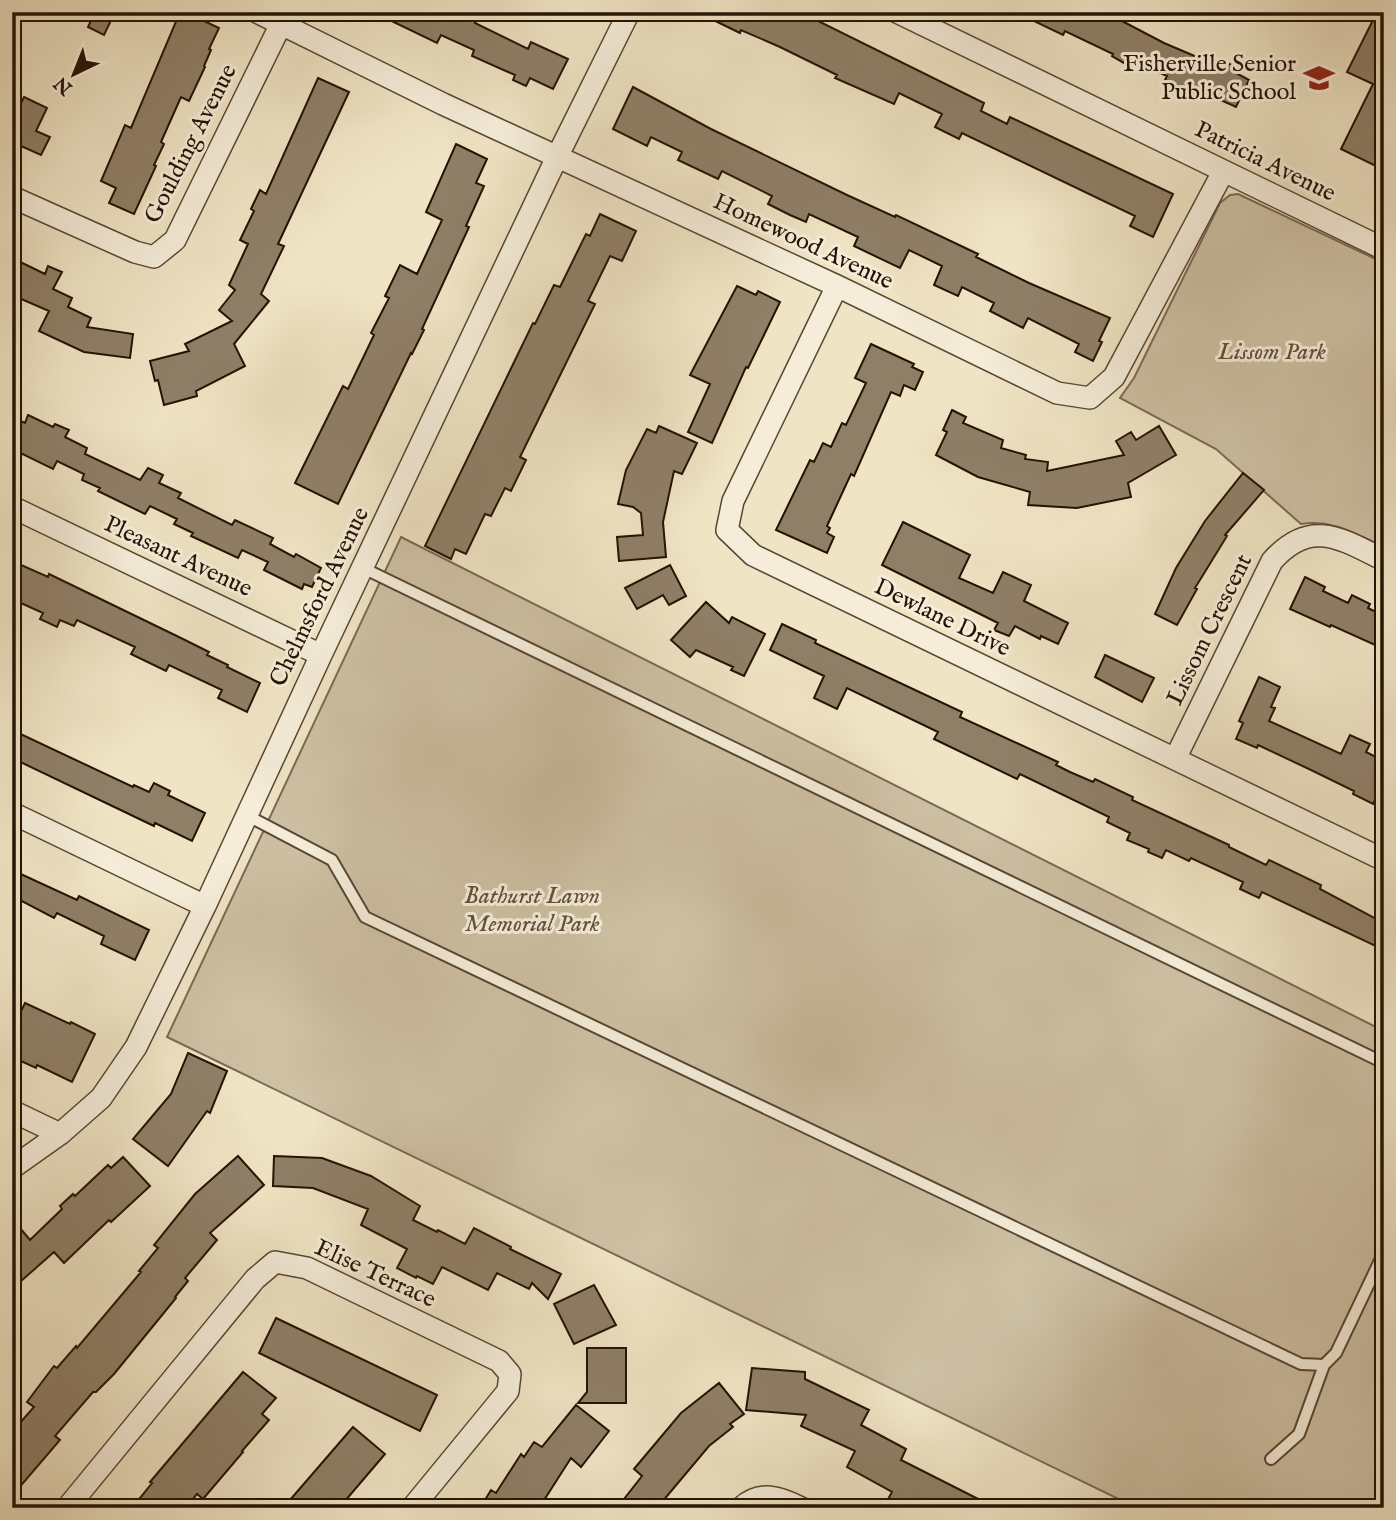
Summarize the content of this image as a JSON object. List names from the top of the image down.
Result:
{
  "streets": {
    "street": [
      "Goulding Avenue",
      "Patricia Avenue",
      "Homewood Avenue",
      "Pleasant Avenue",
      "Chelmsford Avenue",
      "Dewlane Drive",
      "Lissom Crescent",
      "Elise Terrace"
    ]
  },
  "crossings": [
    ["Goulding Avenue", "Homewood Avenue"],
    ["Patricia Avenue", "Homewood Avenue"],
    ["Homewood Avenue", "Chelmsford Avenue"],
    ["Homewood Avenue", "Dewlane Drive"],
    ["Pleasant Avenue", "Chelmsford Avenue"],
    ["Dewlane Drive", "Lissom Crescent"]
  ],
  "parks": ["Lissom Park", "Bathurst Lawn Memorial Park"],
  "places": {
    "school or university": ["Fisherville Senior Public School"]
  },
  "north": "bottom left"
}
